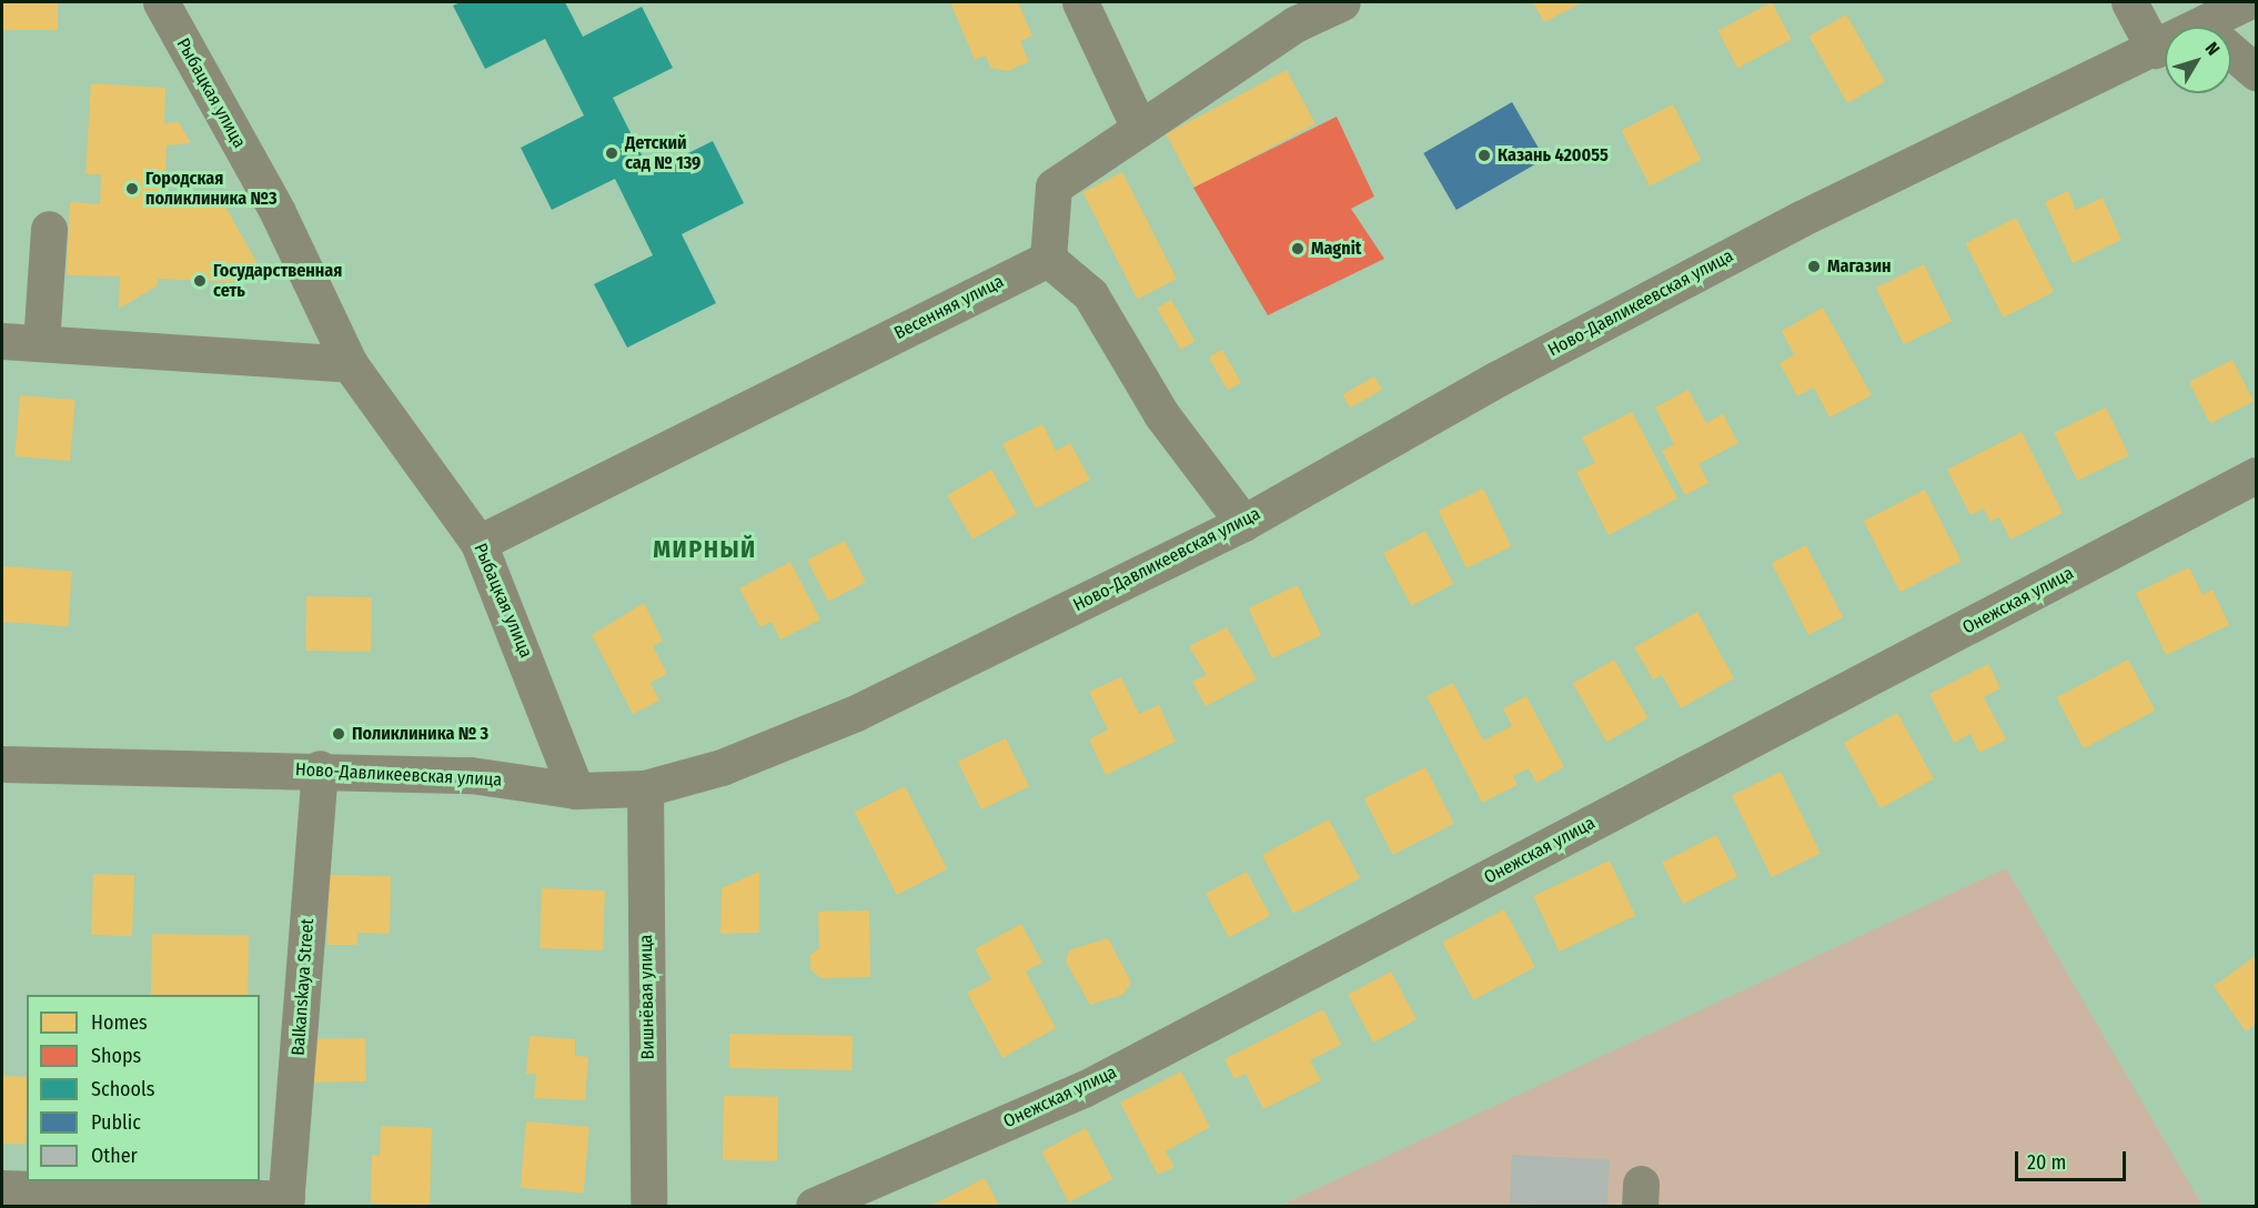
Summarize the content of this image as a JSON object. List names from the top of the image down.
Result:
{
  "streets": {
    "street": [
      "Рыбацкая улица",
      "Ново-Давликеевская улица",
      "Весенняя улица",
      "Онежская улица",
      "Balkanskaya Street",
      "Вишнёвая улица"
    ]
  },
  "crossings": [
    ["Рыбацкая улица", "Ново-Давликеевская улица"],
    ["Рыбацкая улица", "Весенняя улица"],
    ["Ново-Давликеевская улица", "Balkanskaya Street"],
    ["Ново-Давликеевская улица", "Вишнёвая улица"]
  ],
  "districts": ["МИРНЫЙ"],
  "places": [
    "Детский сад № 139",
    "Казань 420055",
    "Городская поликлиника №3",
    "Magnit",
    "Магазин",
    "Государственная сеть",
    "Поликлиника № 3"
  ],
  "legend": [
    "Homes",
    "Shops",
    "Schools",
    "Public",
    "Other"
  ],
  "scale_bar": "20 m",
  "north": "top right"
}
